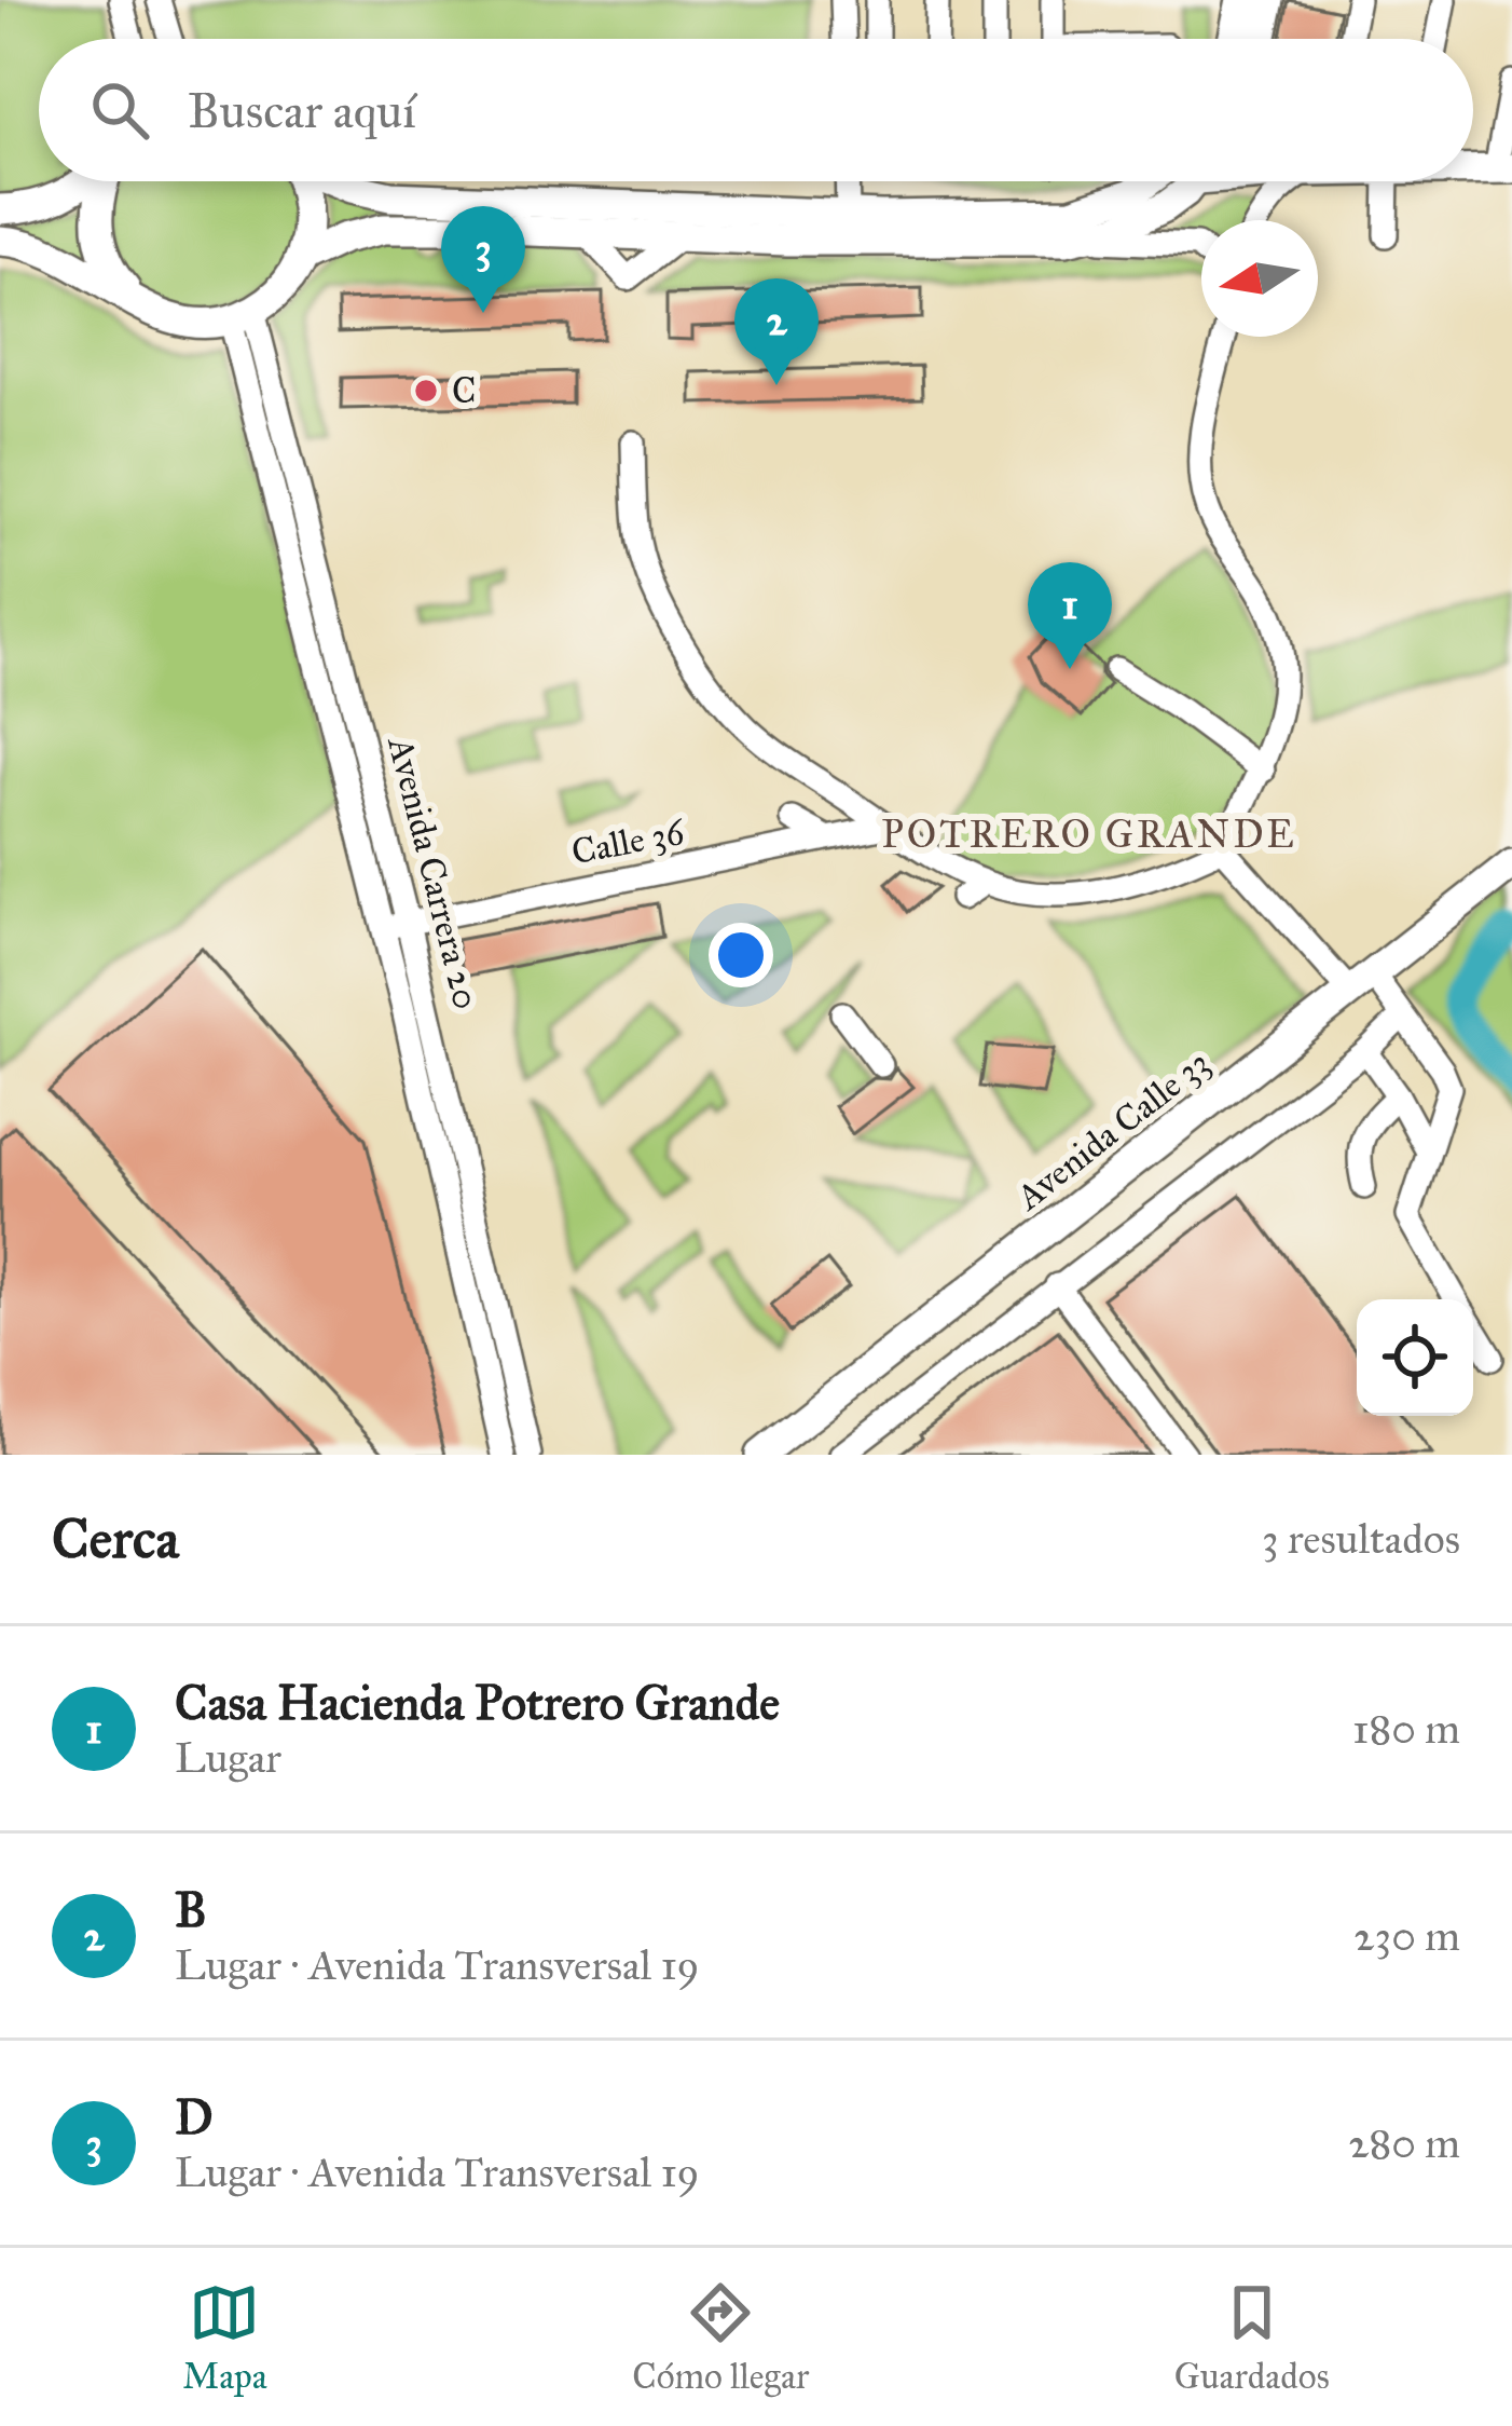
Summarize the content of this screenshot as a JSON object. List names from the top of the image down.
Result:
{
  "streets": {
    "main road": ["Avenida Calle 33"],
    "street": ["Calle 36", "Avenida Carrera 20"]
  },
  "crossings": [
    ["Calle 36", "Avenida Carrera 20"]
  ],
  "districts": ["POTRERO GRANDE"],
  "places": ["C"],
  "north": "left",
  "page": {
    "search": "Buscar aquí",
    "pins": ["3", "2", "1"],
    "heading": ["Cerca", "3 resultados"],
    "list": [
      {
        "mark": "1",
        "name": "Casa Hacienda Potrero Grande",
        "note": "Lugar",
        "value": "180 m"
      },
      {
        "mark": "2",
        "name": "B",
        "note": "Lugar · Avenida Transversal 19",
        "value": "230 m"
      },
      {
        "mark": "3",
        "name": "D",
        "note": "Lugar · Avenida Transversal 19",
        "value": "280 m"
      }
    ],
    "nav": ["Mapa", "Cómo llegar", "Guardados"]
  }
}
